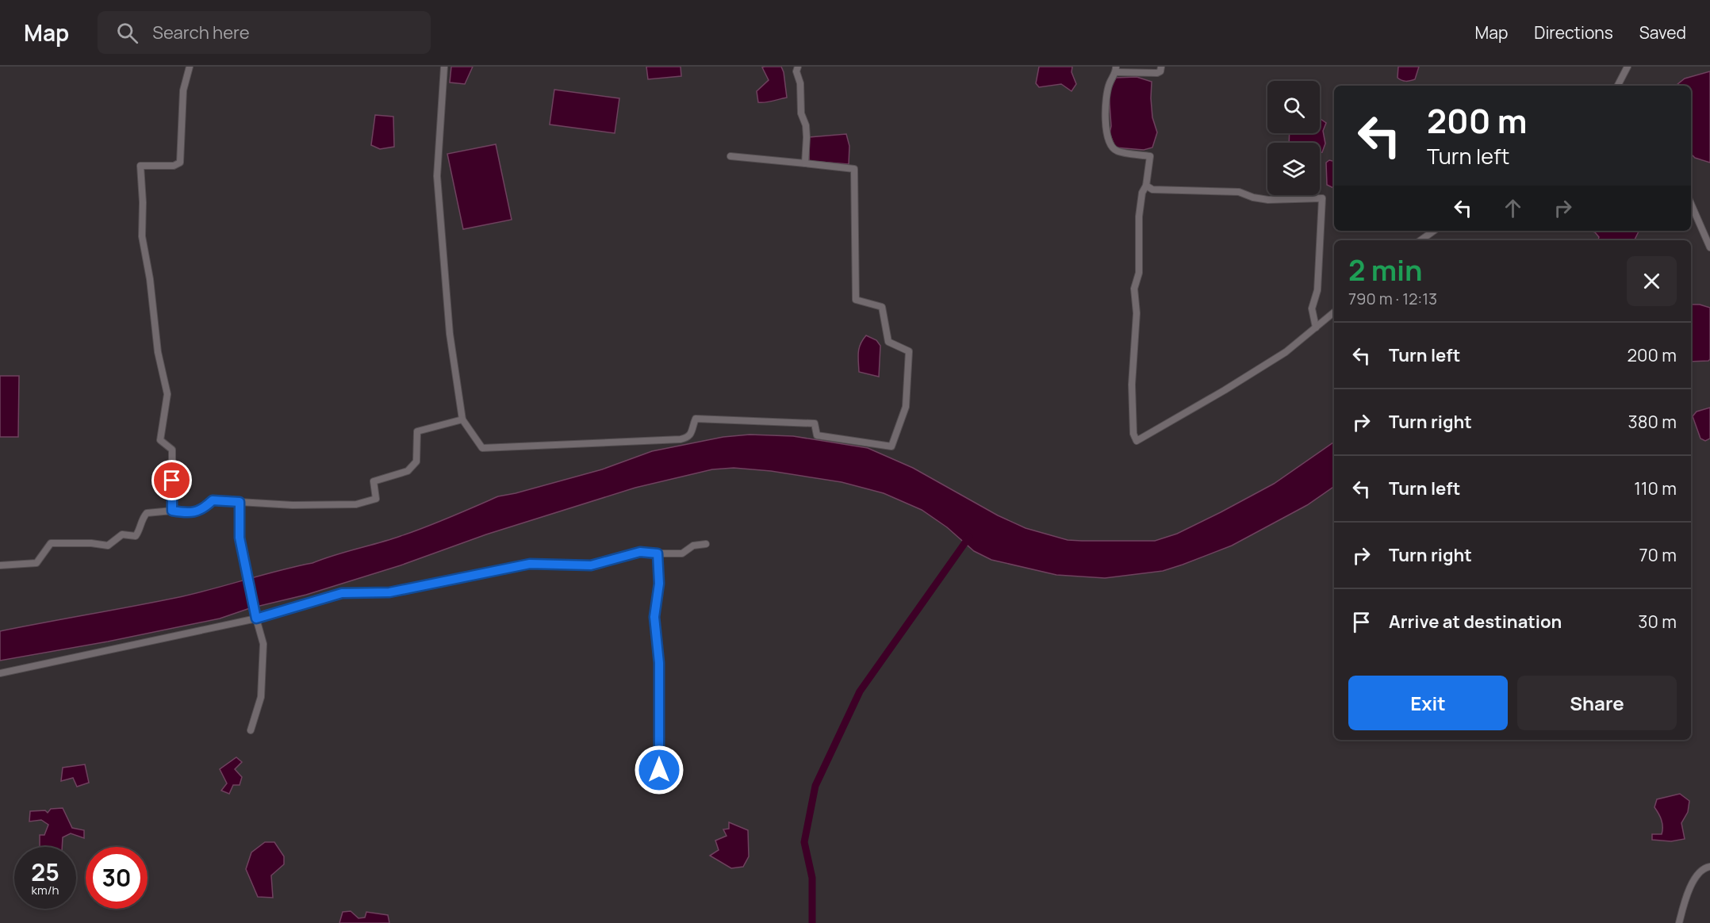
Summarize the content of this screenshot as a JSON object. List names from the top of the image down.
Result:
{
  "page": {
    "header": "Map",
    "search": "Search here",
    "nav": ["Map", "Directions", "Saved"],
    "turn": ["200 m", "Turn left"],
    "heading": ["2 min", "790 m · 12:13"],
    "list": [
      {
        "name": "Turn left",
        "value": "200 m"
      },
      {
        "name": "Turn right",
        "value": "380 m"
      },
      {
        "name": "Turn left",
        "value": "110 m"
      },
      {
        "name": "Turn right",
        "value": "70 m"
      },
      {
        "name": "Arrive at destination",
        "value": "30 m"
      }
    ],
    "buttons": ["Exit", "Share"],
    "speed": "25 km/h",
    "limit": "30"
  }
}
